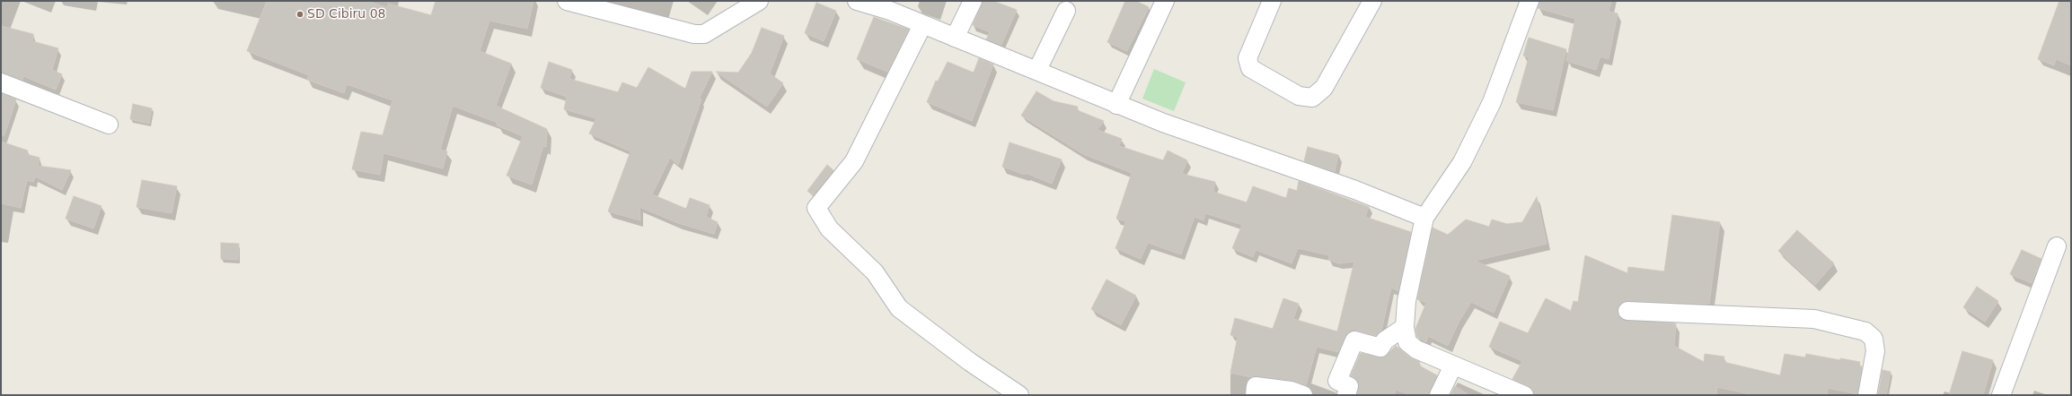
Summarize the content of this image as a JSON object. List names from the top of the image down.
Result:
{
  "places": ["SD Cibiru 08"]
}
